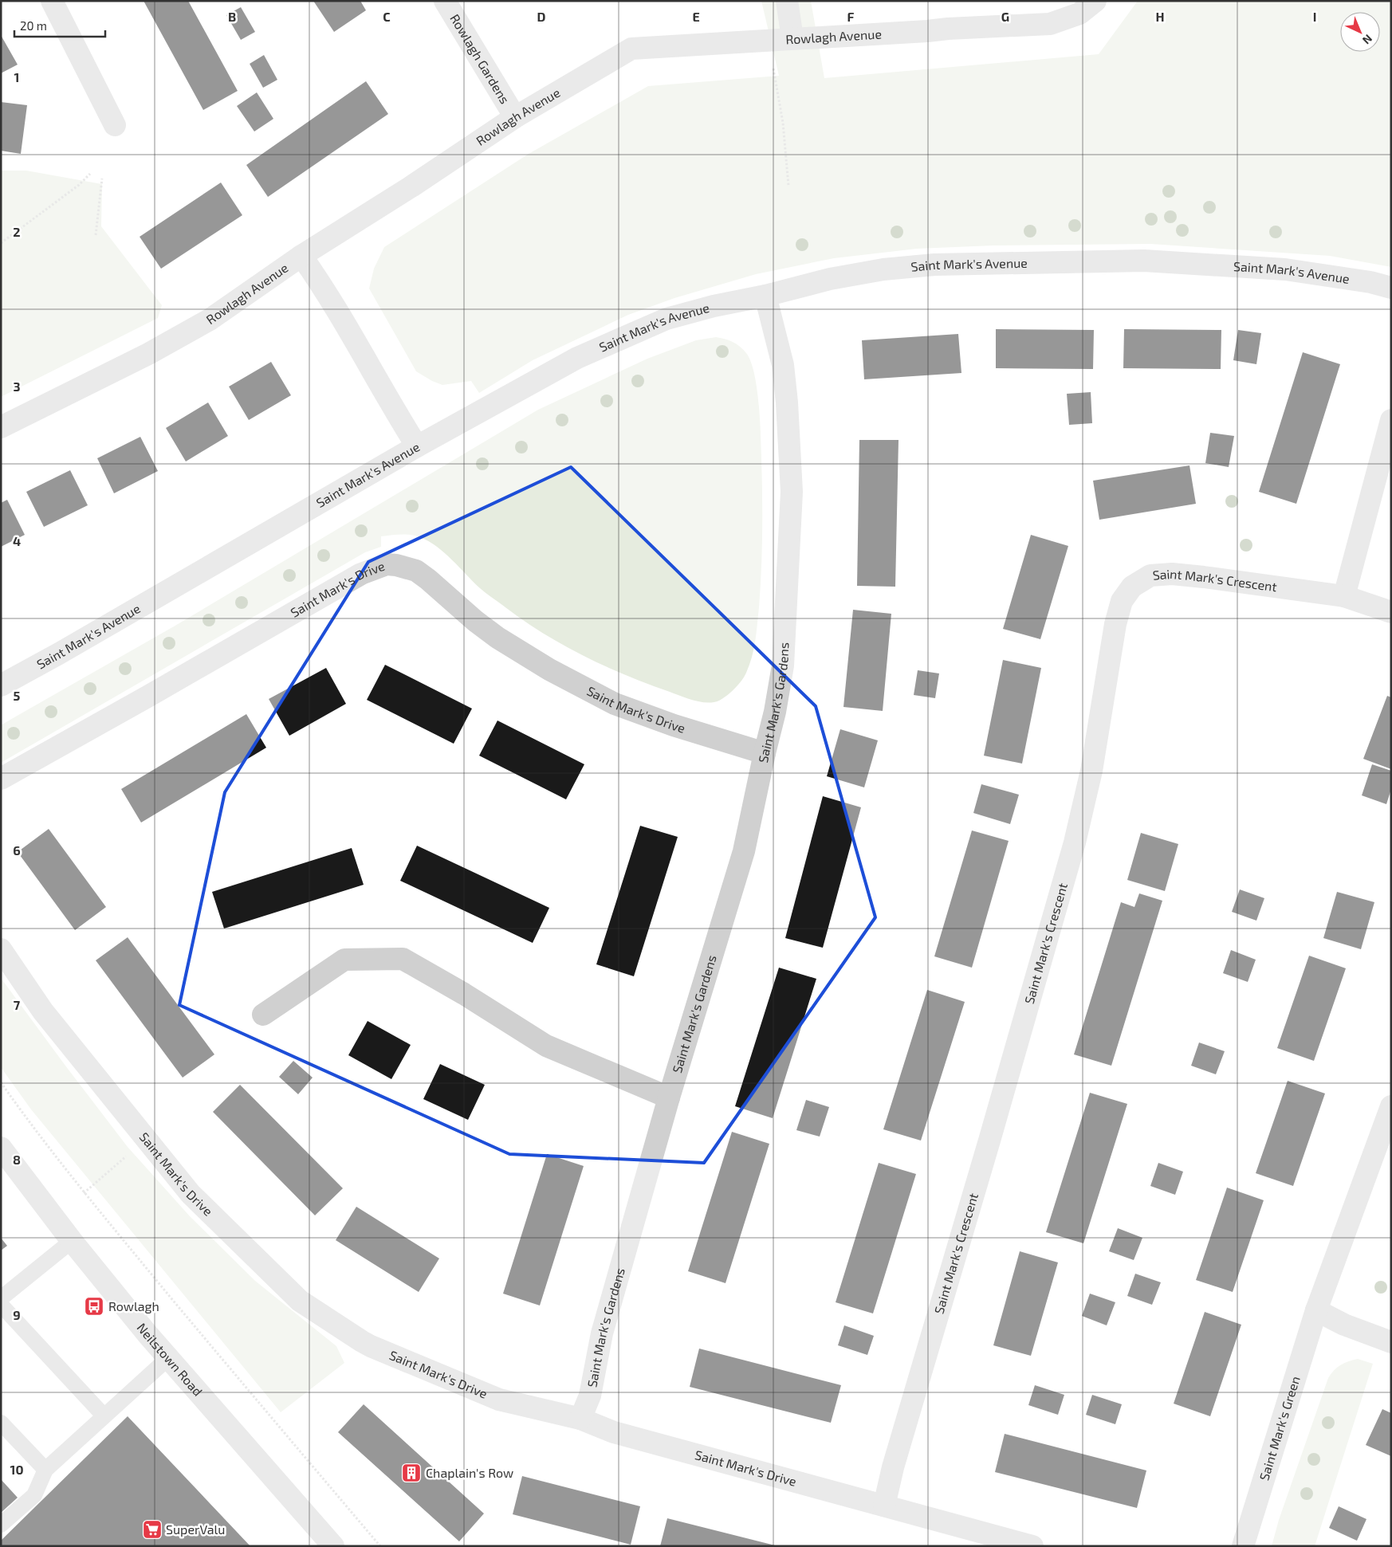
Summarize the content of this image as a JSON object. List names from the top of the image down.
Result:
{
  "streets": {
    "street": [
      "Rowlagh Avenue",
      "Rowlagh Gardens",
      "Saint Mark's Avenue",
      "Saint Mark's Crescent",
      "Saint Mark's Drive",
      "Saint Mark's Gardens",
      "Neilstown Road",
      "Saint Mark's Green"
    ]
  },
  "crossings": [
    ["Rowlagh Avenue", "Rowlagh Gardens"],
    ["Saint Mark's Avenue", "Saint Mark's Gardens"],
    ["Saint Mark's Crescent", "Saint Mark's Drive"],
    ["Saint Mark's Drive", "Saint Mark's Gardens"]
  ],
  "places": {
    "bus stop": ["Rowlagh"],
    "building": ["Chaplain's Row"],
    "supermarket": ["SuperValu"]
  },
  "scale_bar": "20 m",
  "north": "bottom right",
  "grid": {
    "columns": [
      "B",
      "C",
      "D",
      "E",
      "F",
      "G",
      "H",
      "I"
    ],
    "rows": [
      "1",
      "2",
      "3",
      "4",
      "5",
      "6",
      "7",
      "8",
      "9",
      "10"
    ]
  }
}
